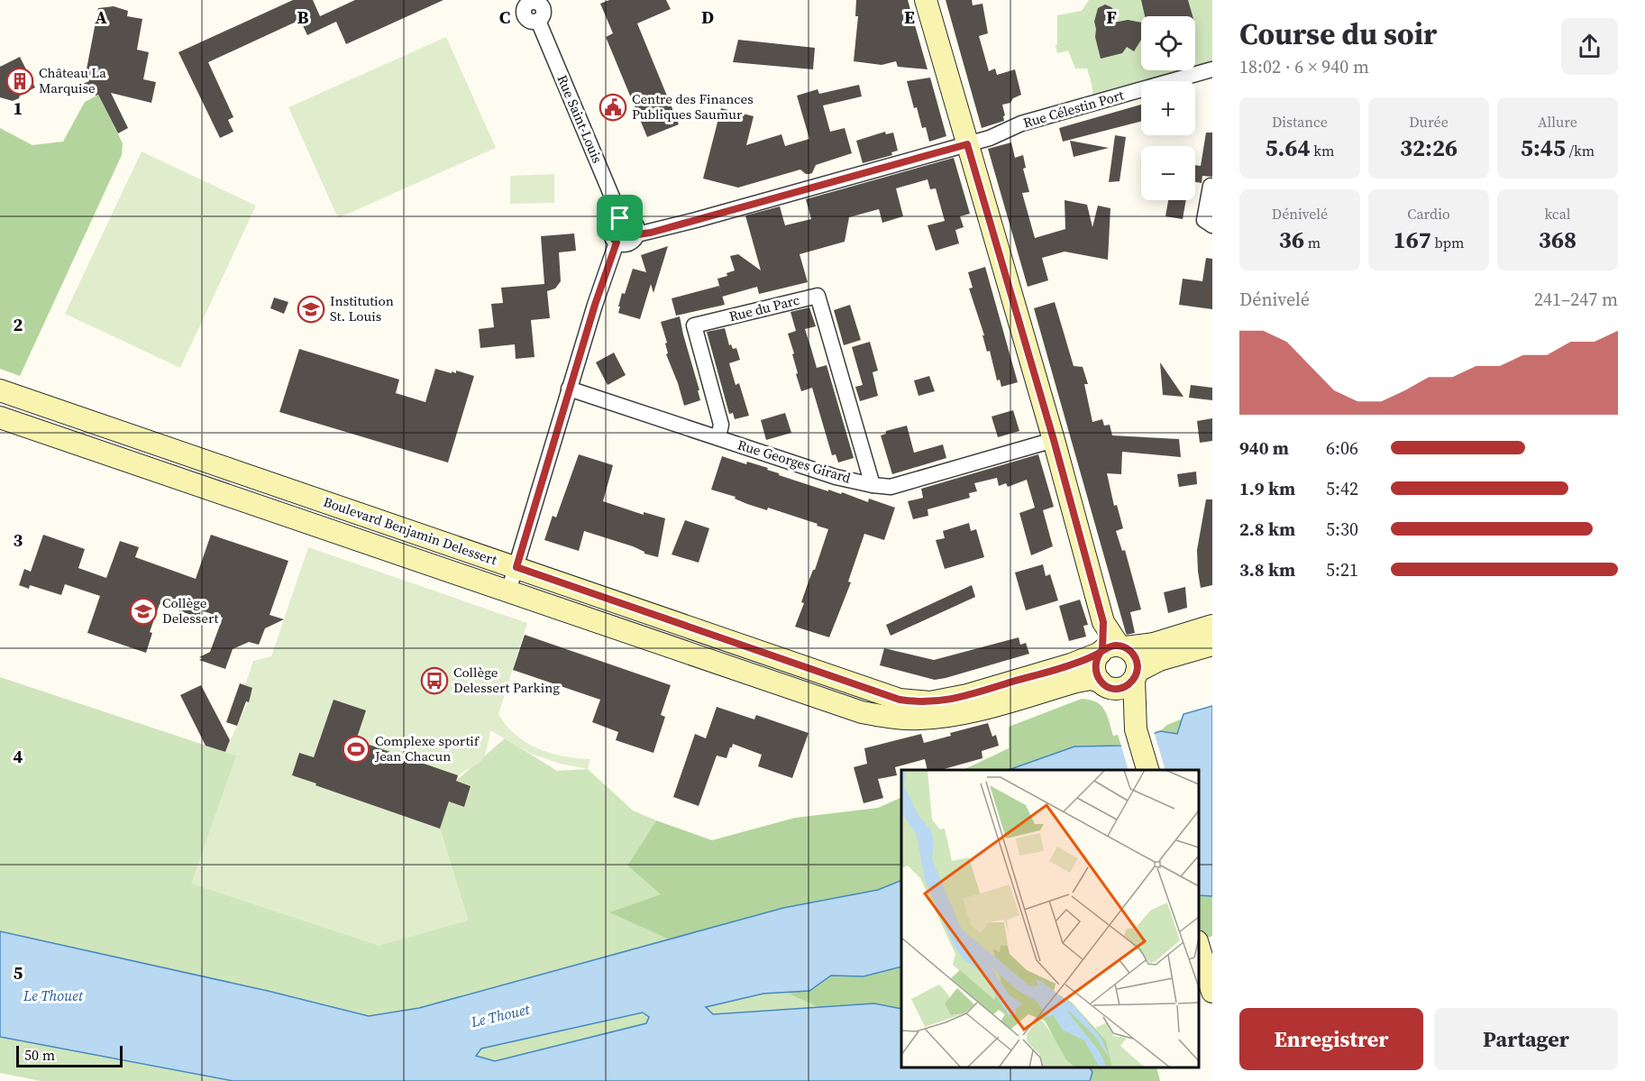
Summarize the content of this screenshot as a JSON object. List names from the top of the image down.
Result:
{
  "streets": {
    "main road": ["Boulevard Benjamin Delessert"],
    "street": [
      "Rue Célestin Port",
      "Rue Saint-Louis",
      "Rue du Parc",
      "Rue Georges Girard"
    ]
  },
  "crossings": [
    ["Rue Célestin Port", "Rue Saint-Louis"],
    ["Rue du Parc", "Rue Georges Girard"]
  ],
  "water": ["Le Thouet"],
  "places": {
    "building": ["Château La Marquise"],
    "public building": ["Centre des Finances Publiques Saumur"],
    "school or university": ["Institution St. Louis", "Collège Delessert"],
    "bus stop": ["Collège Delessert Parking"],
    "sports": ["Complexe sportif Jean Chacun"]
  },
  "scale_bar": "50 m",
  "page": {
    "heading": ["Course du soir", "18:02 · 6 × 940 m"],
    "map_buttons": ["+", "−"],
    "stats": [
      ["Distance", "5.64 km"],
      ["Durée", "32:26"],
      ["Allure", "5:45 /km"],
      ["Dénivelé", "36 m"],
      ["Cardio", "167 bpm"],
      ["kcal", "368"]
    ],
    "chart": ["Dénivelé", "241–247 m"],
    "list": [
      {
        "name": "940 m",
        "note": "6:06"
      },
      {
        "name": "1.9 km",
        "note": "5:42"
      },
      {
        "name": "2.8 km",
        "note": "5:30"
      },
      {
        "name": "3.8 km",
        "note": "5:21"
      }
    ],
    "buttons": ["Enregistrer", "Partager"],
    "scale": "50 m"
  },
  "grid": {
    "columns": [
      "A",
      "B",
      "C",
      "D",
      "E",
      "F"
    ],
    "rows": [
      "1",
      "2",
      "3",
      "4",
      "5"
    ]
  }
}
